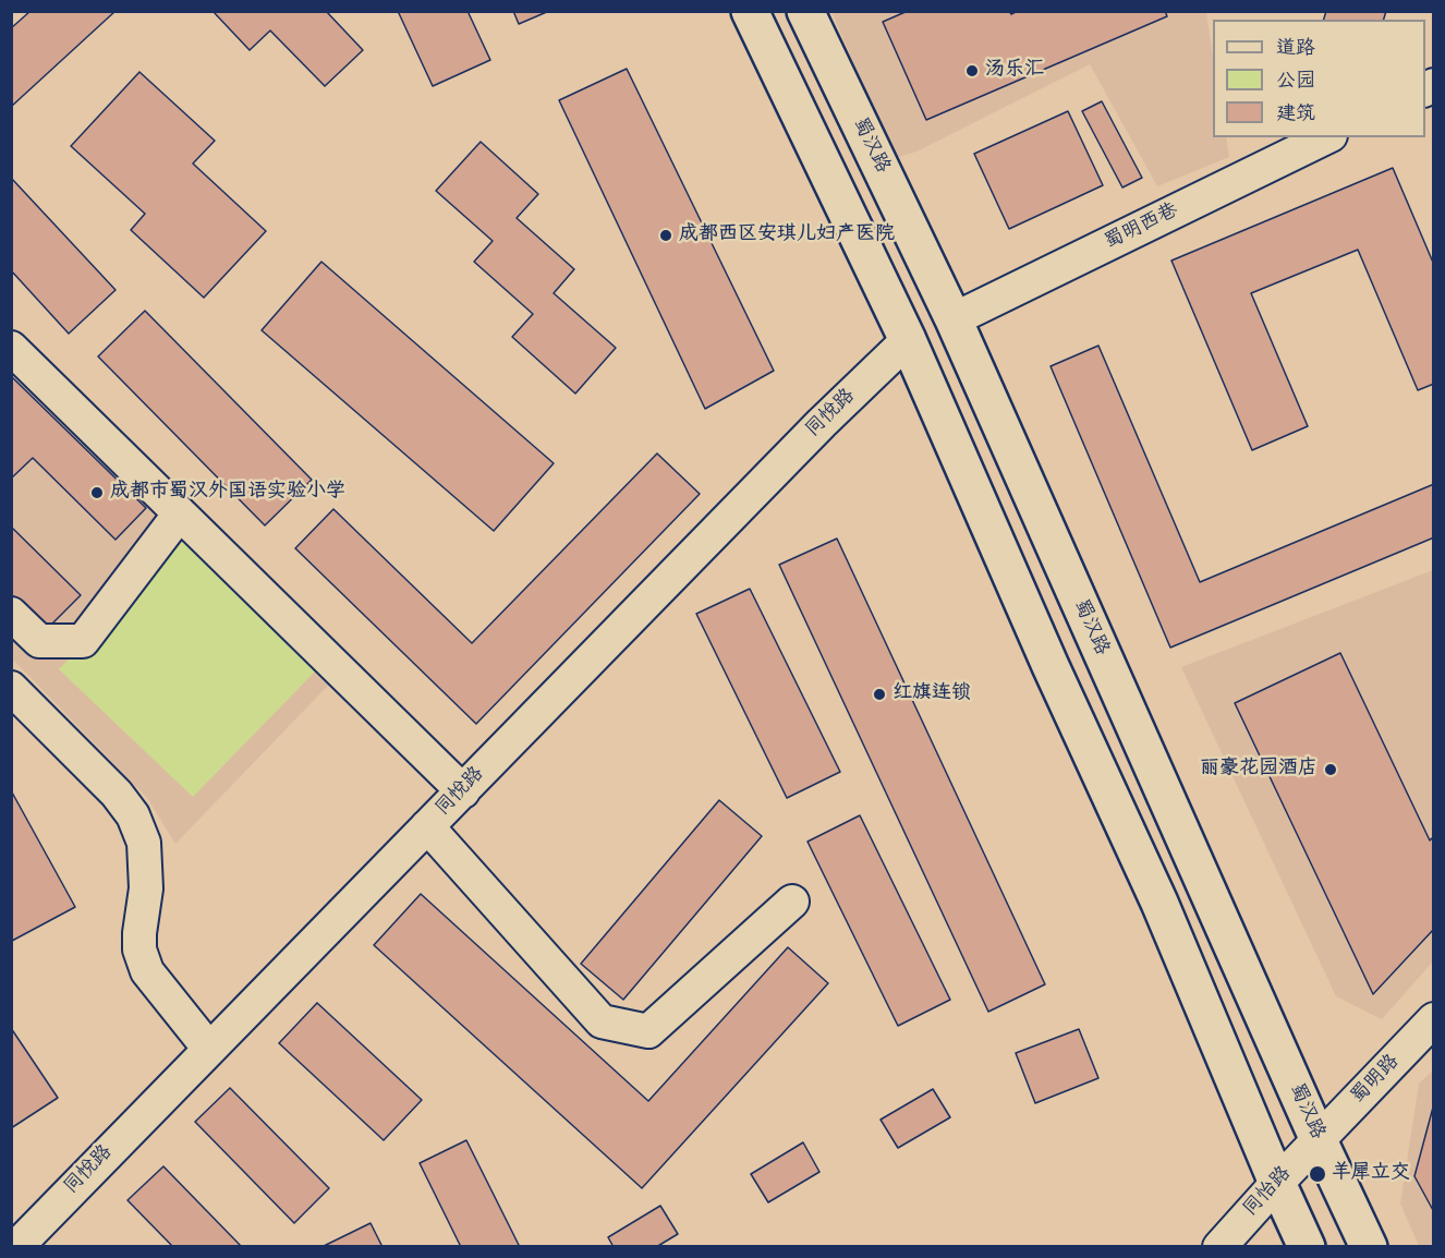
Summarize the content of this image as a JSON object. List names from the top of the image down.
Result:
{
  "streets": {
    "main road": ["蜀汉路"],
    "street": [
      "蜀明西巷",
      "同悦路",
      "蜀明路",
      "同怡路"
    ]
  },
  "crossings": [
    ["蜀汉路", "蜀明西巷"],
    ["蜀汉路", "蜀明路"],
    ["蜀汉路", "同怡路"],
    ["蜀明路", "同怡路"]
  ],
  "places": [
    "汤乐汇",
    "成都西区安琪儿妇产医院",
    "成都市蜀汉外国语实验小学",
    "红旗连锁",
    "丽豪花园酒店",
    "羊犀立交"
  ],
  "legend": ["道路", "公园", "建筑"]
}
